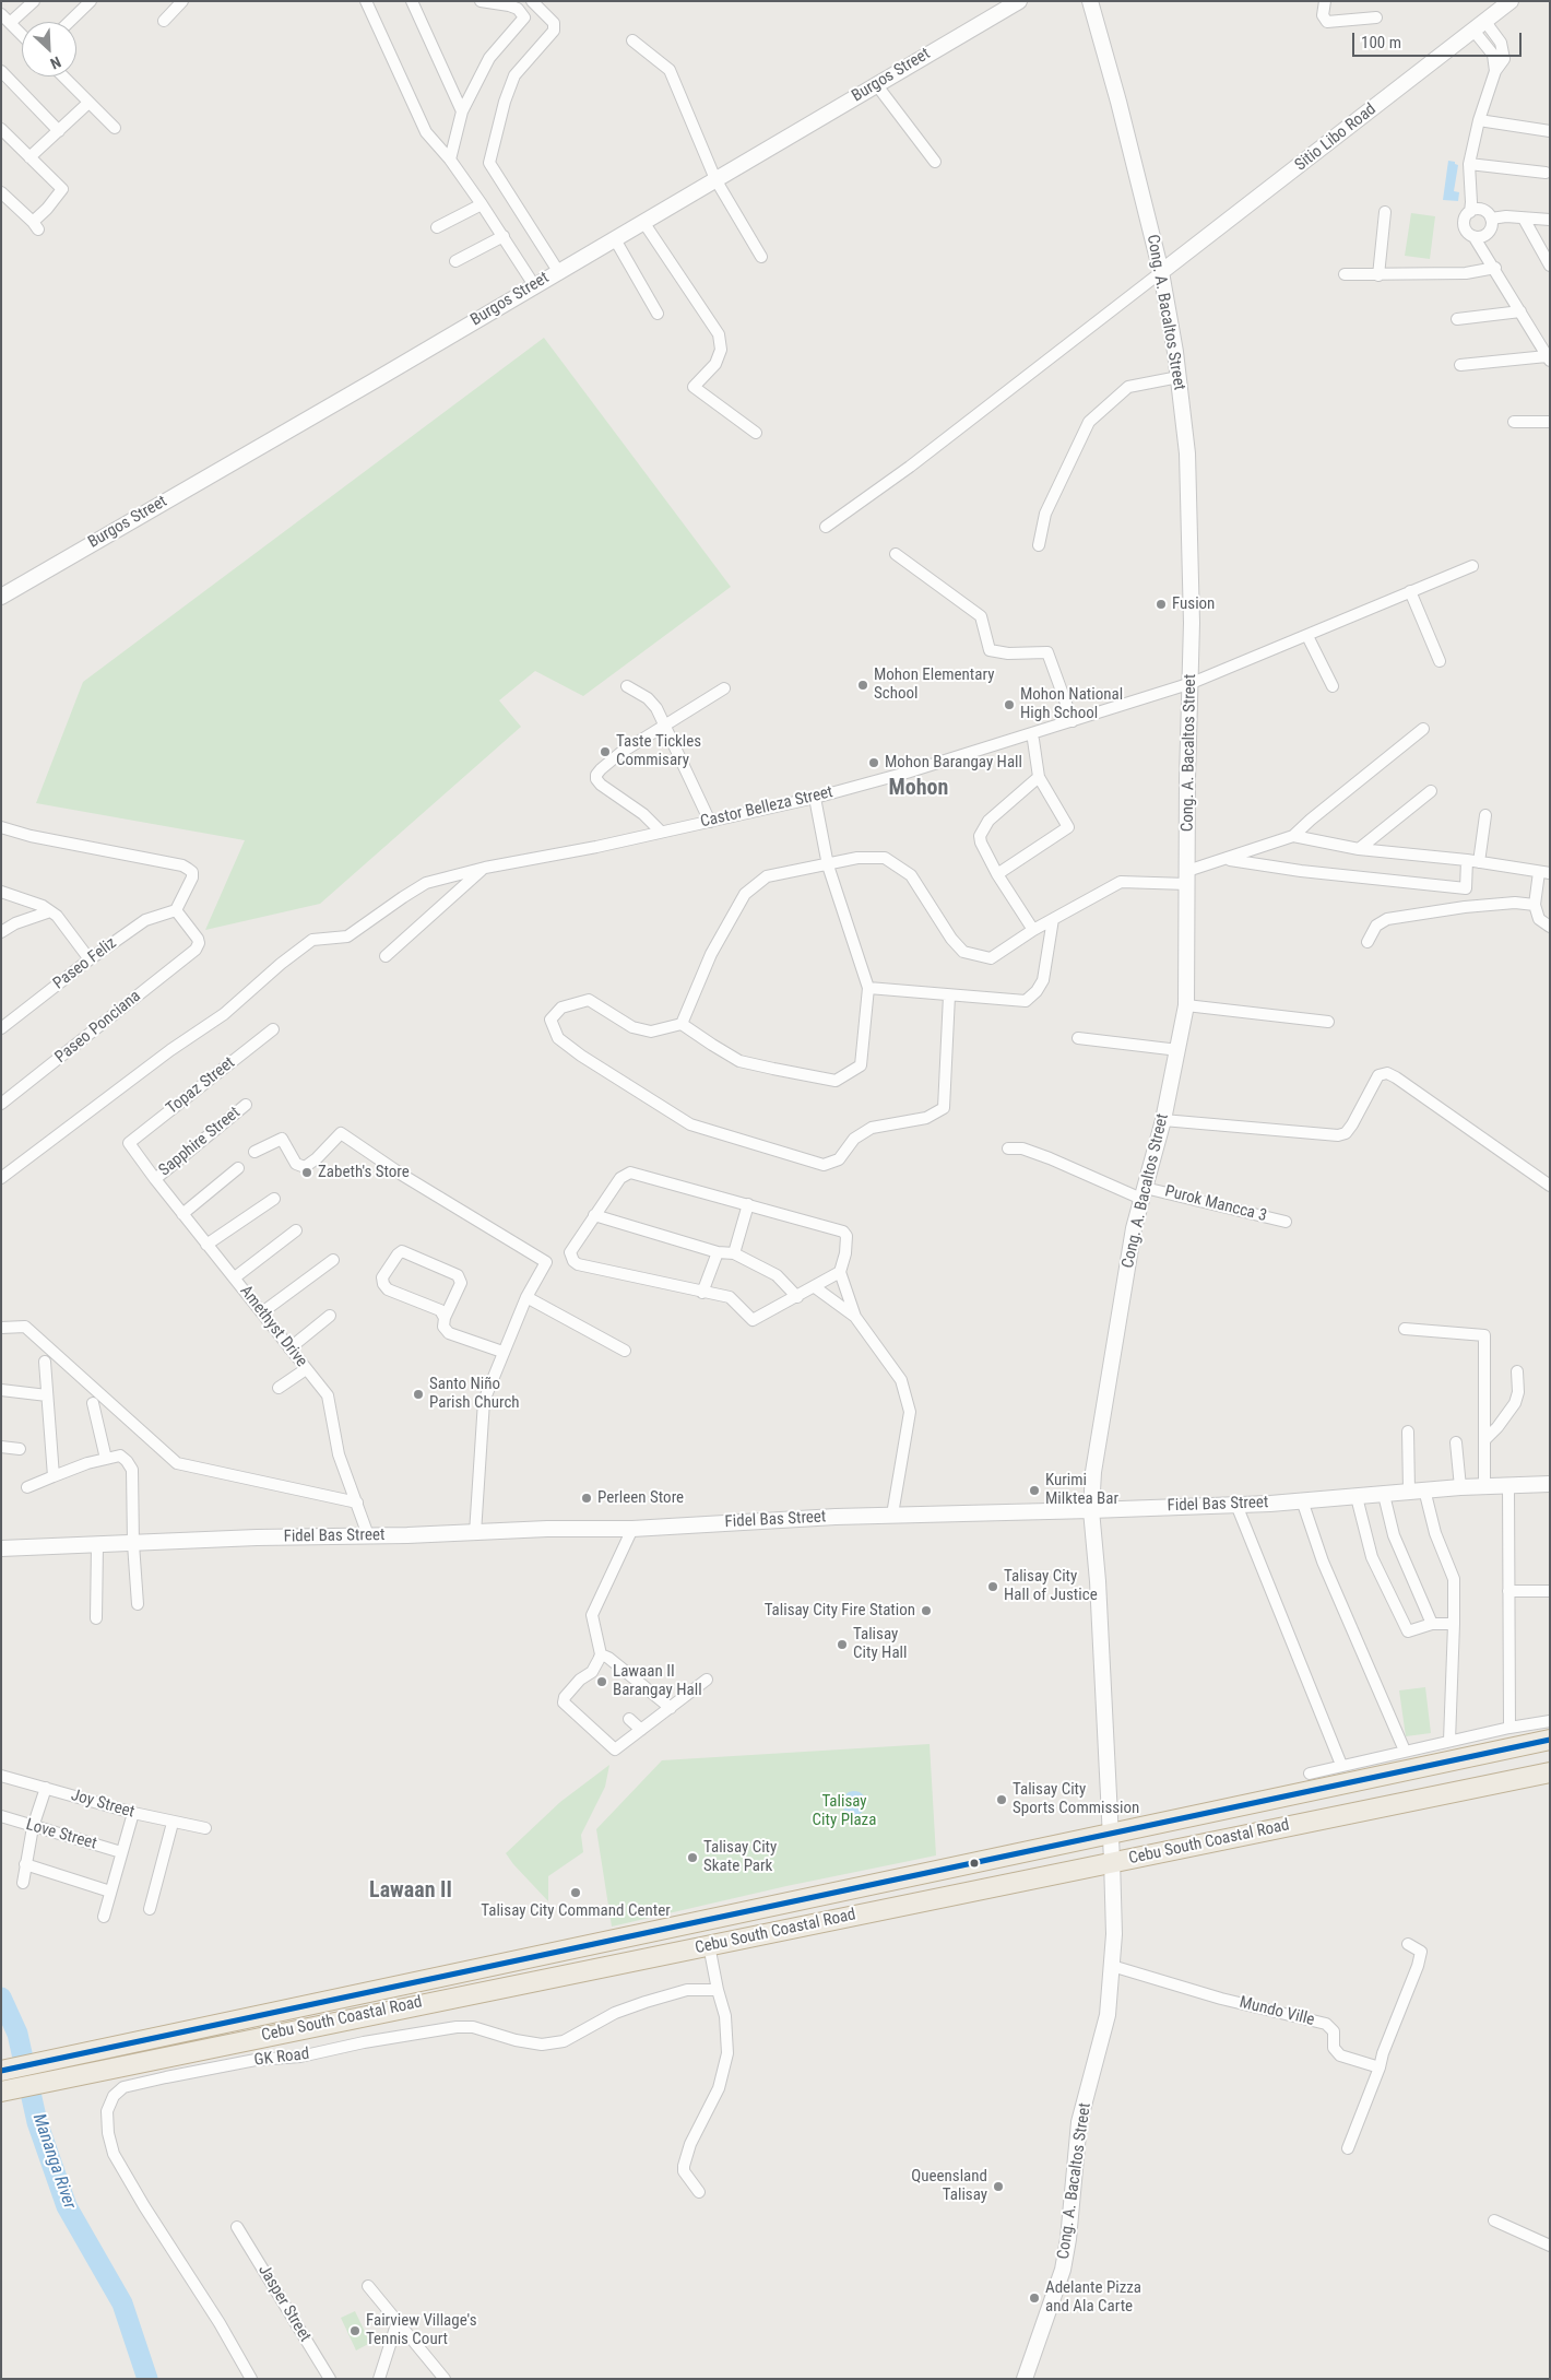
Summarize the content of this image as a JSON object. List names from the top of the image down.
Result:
{
  "streets": {
    "highway": ["Cebu South Coastal Road"],
    "street": [
      "Burgos Street",
      "Sitio Libo Road",
      "Cong. A. Bacaltos Street",
      "Castor Belleza Street",
      "Paseo Feliz",
      "Paseo Ponciana",
      "Topaz Street",
      "Sapphire Street",
      "Purok Mancca 3",
      "Amethyst Drive",
      "Fidel Bas Street",
      "Joy Street",
      "Love Street",
      "Mundo Ville",
      "GK Road",
      "Jasper Street"
    ]
  },
  "crossings": [
    ["Sitio Libo Road", "Cong. A. Bacaltos Street"],
    ["Cong. A. Bacaltos Street", "Castor Belleza Street"],
    ["Cong. A. Bacaltos Street", "Purok Mancca 3"],
    ["Cong. A. Bacaltos Street", "Fidel Bas Street"],
    ["Cong. A. Bacaltos Street", "Cebu South Coastal Road"],
    ["Cong. A. Bacaltos Street", "Mundo Ville"],
    ["Paseo Feliz", "Paseo Ponciana"],
    ["Topaz Street", "Amethyst Drive"],
    ["Sapphire Street", "Amethyst Drive"],
    ["Amethyst Drive", "Fidel Bas Street"]
  ],
  "districts": ["Mohon", "Lawaan II"],
  "water": ["Mananga River"],
  "parks": ["Talisay City Plaza"],
  "places": [
    "Fusion",
    "Mohon Elementary School",
    "Mohon National High School",
    "Taste Tickles Commisary",
    "Mohon Barangay Hall",
    "Zabeth's Store",
    "Santo Niño Parish Church",
    "Kurimi Milktea Bar",
    "Perleen Store",
    "Talisay City Hall of Justice",
    "Talisay City Fire Station",
    "Talisay City Hall",
    "Lawaan II Barangay Hall",
    "Talisay City Sports Commission",
    "Talisay City Skate Park",
    "Talisay City Command Center",
    "Queensland Talisay",
    "Adelante Pizza and Ala Carte",
    "Fairview Village's Tennis Court"
  ],
  "scale_bar": "100 m",
  "north": "bottom right"
}
